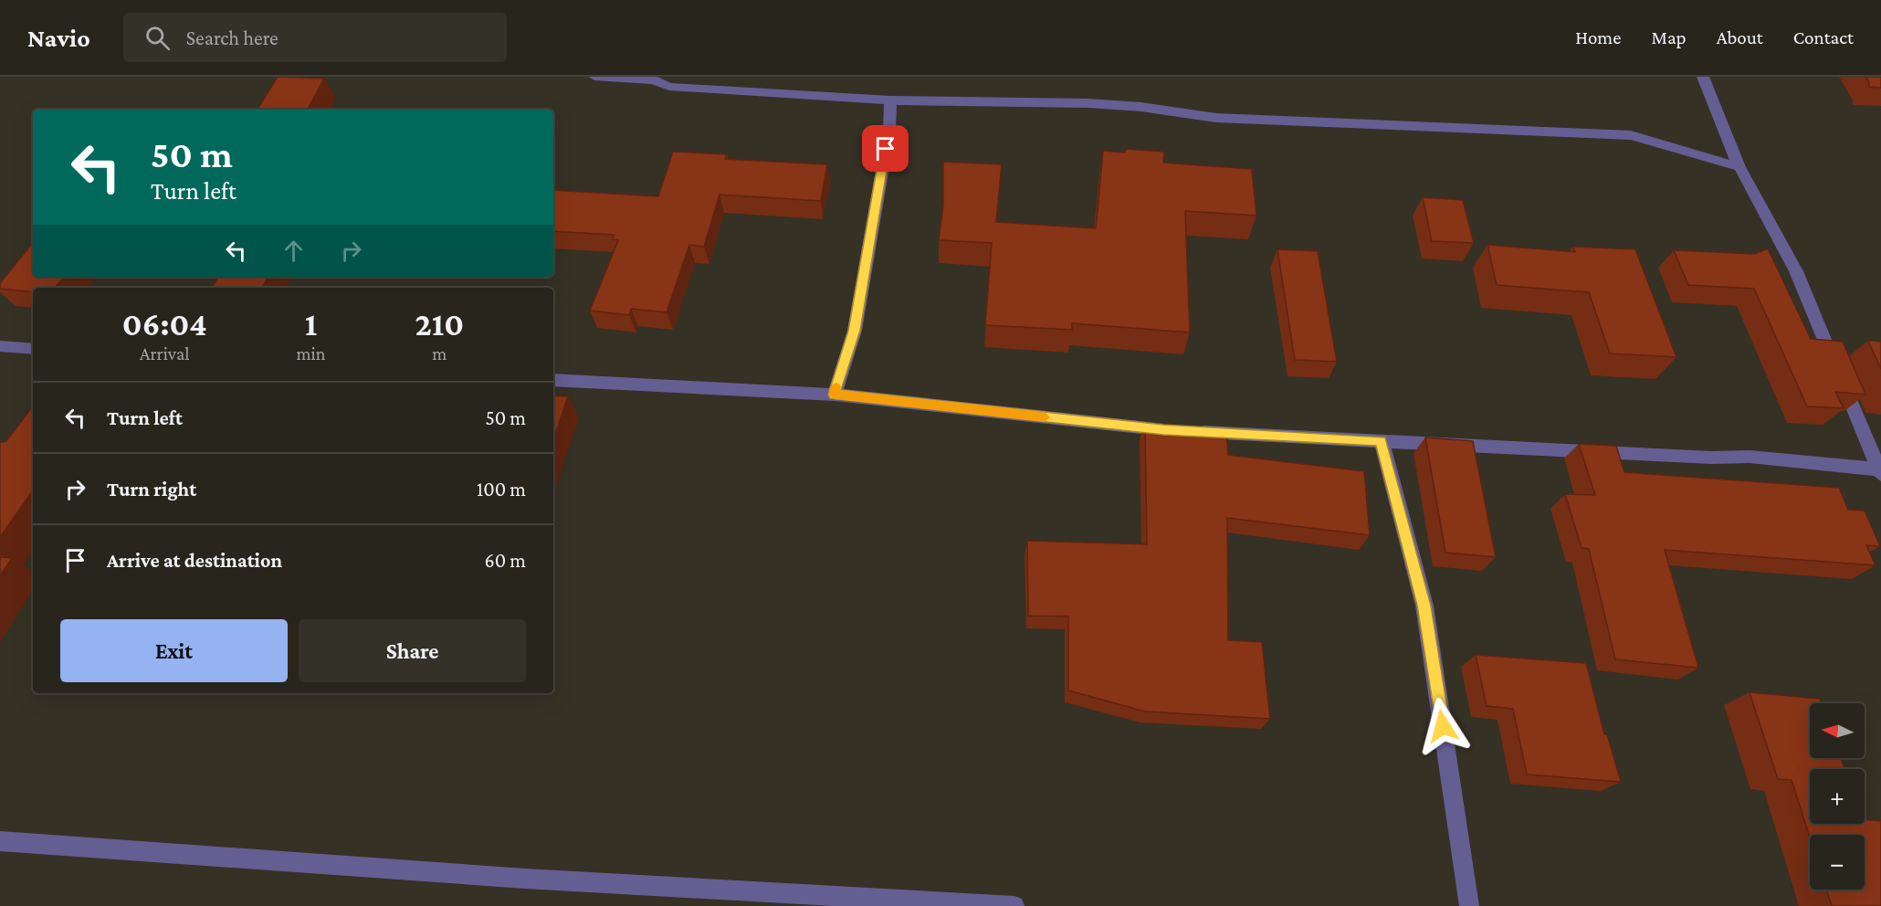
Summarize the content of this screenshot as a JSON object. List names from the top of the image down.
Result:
{
  "north": "left",
  "page": {
    "header": "Navio",
    "search": "Search here",
    "nav": [
      "Home",
      "Map",
      "About",
      "Contact"
    ],
    "turn": ["50 m", "Turn left"],
    "eta": [
      "06:04",
      "Arrival",
      "1",
      "min",
      "210",
      "m"
    ],
    "list": [
      {
        "name": "Turn left",
        "value": "50 m"
      },
      {
        "name": "Turn right",
        "value": "100 m"
      },
      {
        "name": "Arrive at destination",
        "value": "60 m"
      }
    ],
    "buttons": ["Exit", "Share"],
    "map_buttons": ["+", "−"]
  }
}
